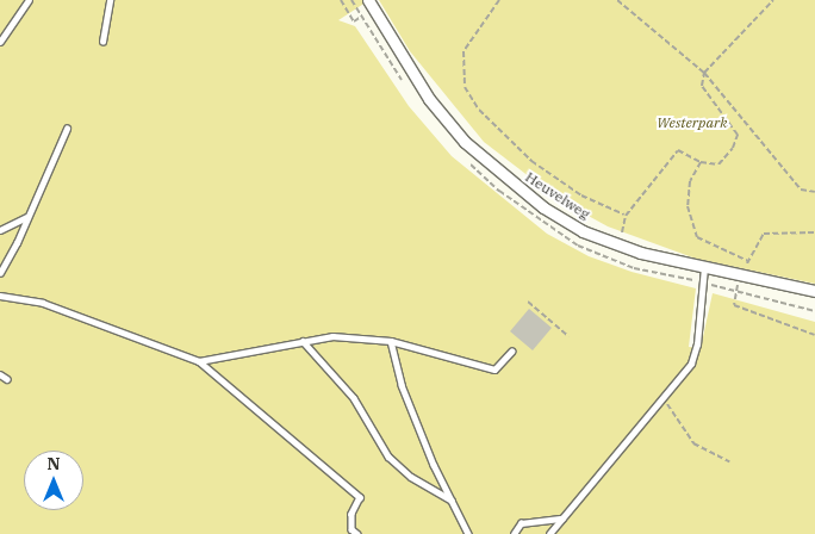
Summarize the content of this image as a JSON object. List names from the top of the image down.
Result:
{
  "streets": {
    "street": ["Heuvelweg"]
  },
  "parks": ["Westerpark"],
  "north": "top"
}
